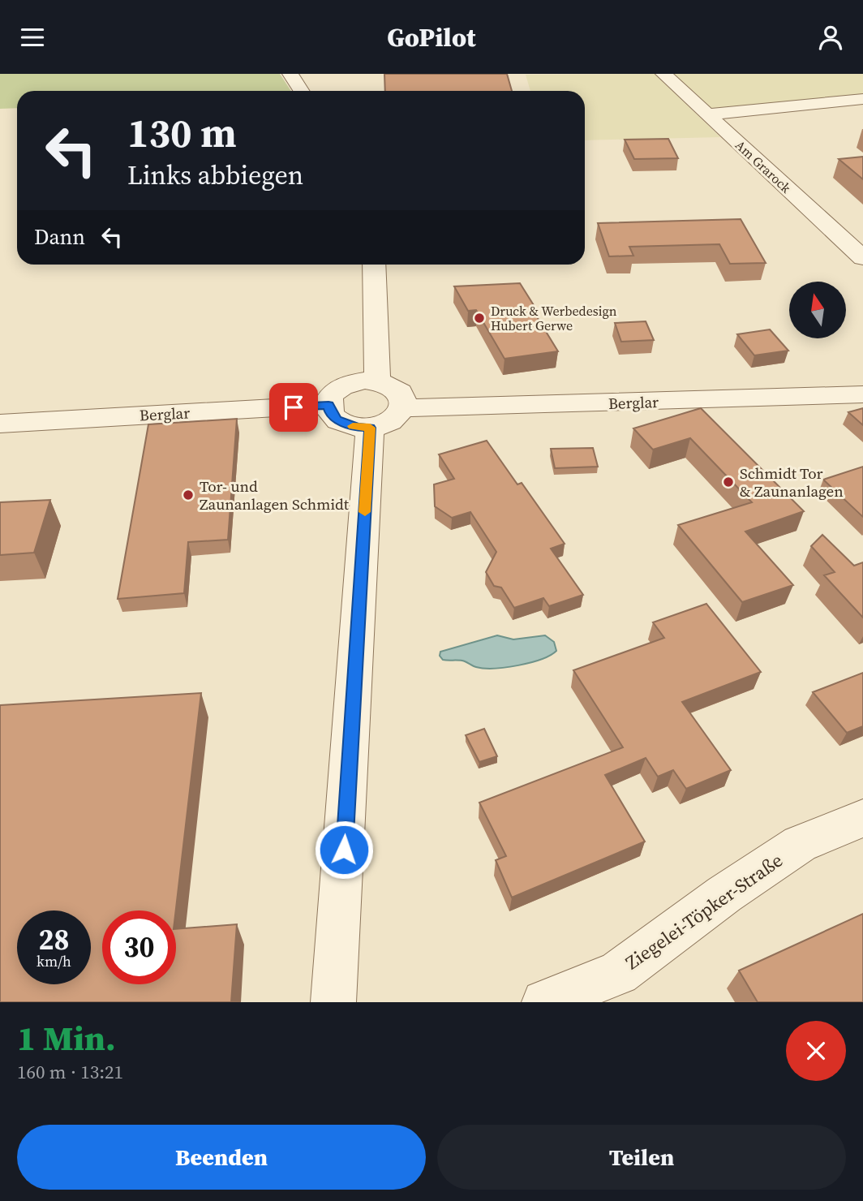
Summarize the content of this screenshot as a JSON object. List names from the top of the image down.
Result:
{
  "streets": {
    "street": ["Am Grarock", "Berglar", "Ziegelei-Töpker-Straße"]
  },
  "places": ["Druck & Werbedesign Hubert Gerwe", "Schmidt Tor & Zaunanlagen", "Tor- und Zaunanlagen Schmidt"],
  "north": "top",
  "page": {
    "header": "GoPilot",
    "turn": ["130 m", "Links abbiegen"],
    "then": "Dann",
    "speed": "28 km/h",
    "limit": "30",
    "heading": ["1 Min.", "160 m · 13:21"],
    "buttons": ["Beenden", "Teilen"]
  }
}
